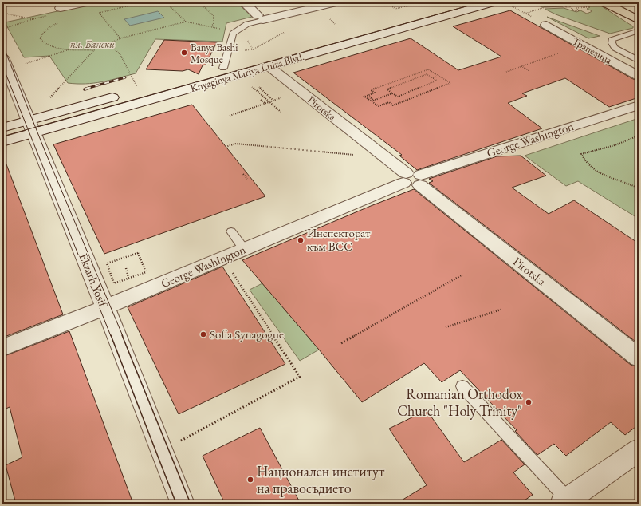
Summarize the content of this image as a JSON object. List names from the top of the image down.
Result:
{
  "streets": {
    "street": [
      "Трапезица",
      "Knyaginya Mariya Luiza Blvd.",
      "Pirotska",
      "George Washington",
      "Ekzarh Yosif"
    ]
  },
  "crossings": [
    ["Knyaginya Mariya Luiza Blvd.", "Pirotska"],
    ["Knyaginya Mariya Luiza Blvd.", "Ekzarh Yosif"],
    ["Pirotska", "George Washington"],
    ["George Washington", "Ekzarh Yosif"]
  ],
  "parks": ["пл. Бански"],
  "places": [
    "Banya Bashi Mosque",
    "Инспекторат към ВСС",
    "Sofia Synagogue",
    "Romanian Orthodox Church \"Holy Trinity\"",
    "Национален институт на правосъдието"
  ]
}
